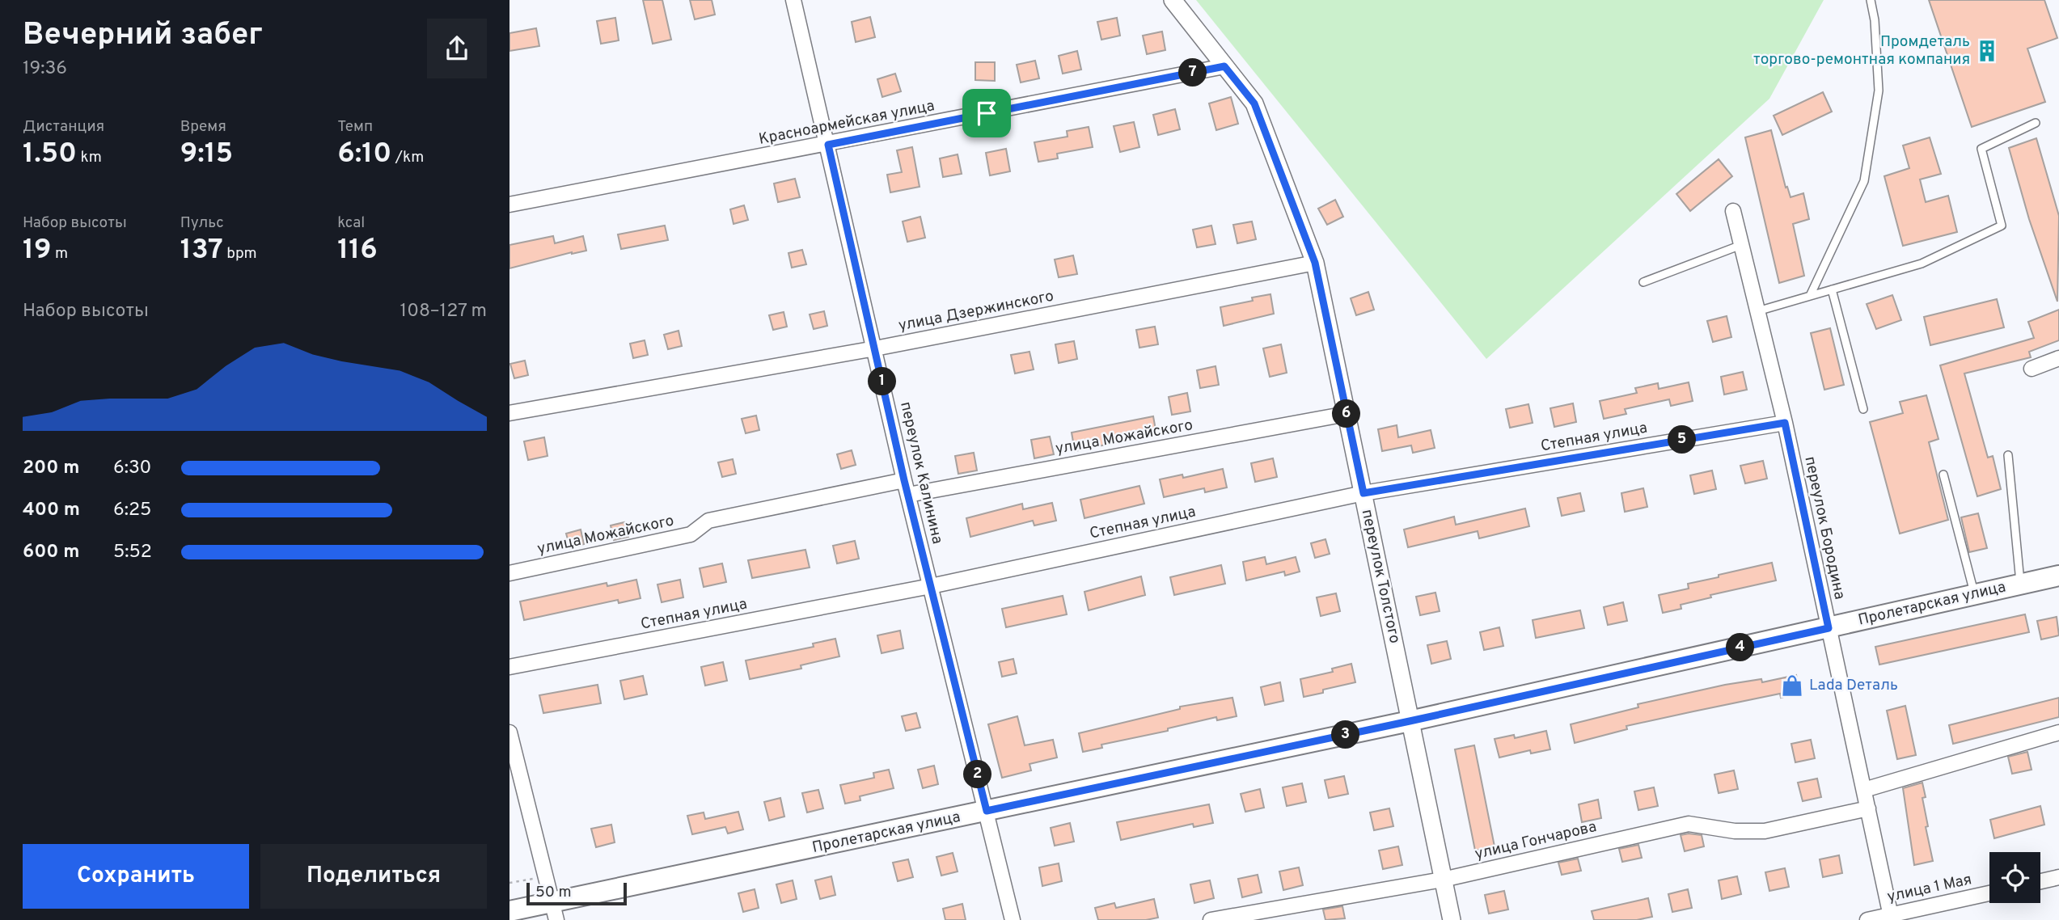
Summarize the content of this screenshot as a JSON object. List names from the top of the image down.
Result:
{
  "streets": {
    "main road": ["Пролетарская улица"],
    "street": [
      "Красноармейская улица",
      "улица Дзержинского",
      "улица Можайского",
      "Степная улица",
      "переулок Калинина",
      "переулок Бородина",
      "переулок Толстого",
      "улица Гончарова",
      "улица 1 Мая"
    ]
  },
  "crossings": [
    ["Красноармейская улица", "переулок Калинина"],
    ["Красноармейская улица", "переулок Толстого"],
    ["улица Дзержинского", "переулок Калинина"],
    ["улица Дзержинского", "переулок Толстого"],
    ["улица Можайского", "переулок Калинина"],
    ["улица Можайского", "переулок Толстого"],
    ["Степная улица", "переулок Калинина"],
    ["Степная улица", "переулок Бородина"],
    ["Степная улица", "переулок Толстого"],
    ["переулок Калинина", "Пролетарская улица"],
    ["переулок Бородина", "Пролетарская улица"],
    ["переулок Бородина", "улица Гончарова"],
    ["переулок Бородина", "улица 1 Мая"],
    ["переулок Толстого", "Пролетарская улица"],
    ["переулок Толстого", "улица Гончарова"]
  ],
  "places": {
    "building": ["Промдеталь торгово-ремонтная компания"],
    "shop": ["Lada Dеталь"]
  },
  "scale_bar": "50 m",
  "page": {
    "heading": ["Вечерний забег", "19:36"],
    "pins": [
      "7",
      "1",
      "6",
      "5",
      "4",
      "3",
      "2"
    ],
    "stats": [
      ["Дистанция", "1.50 km"],
      ["Время", "9:15"],
      ["Темп", "6:10 /km"],
      ["Набор высоты", "19 m"],
      ["Пульс", "137 bpm"],
      ["kcal", "116"]
    ],
    "chart": ["Набор высоты", "108–127 m"],
    "list": [
      {
        "name": "200 m",
        "note": "6:30"
      },
      {
        "name": "400 m",
        "note": "6:25"
      },
      {
        "name": "600 m",
        "note": "5:52"
      }
    ],
    "buttons": ["Сохранить", "Поделиться"],
    "scale": "50 m"
  }
}
